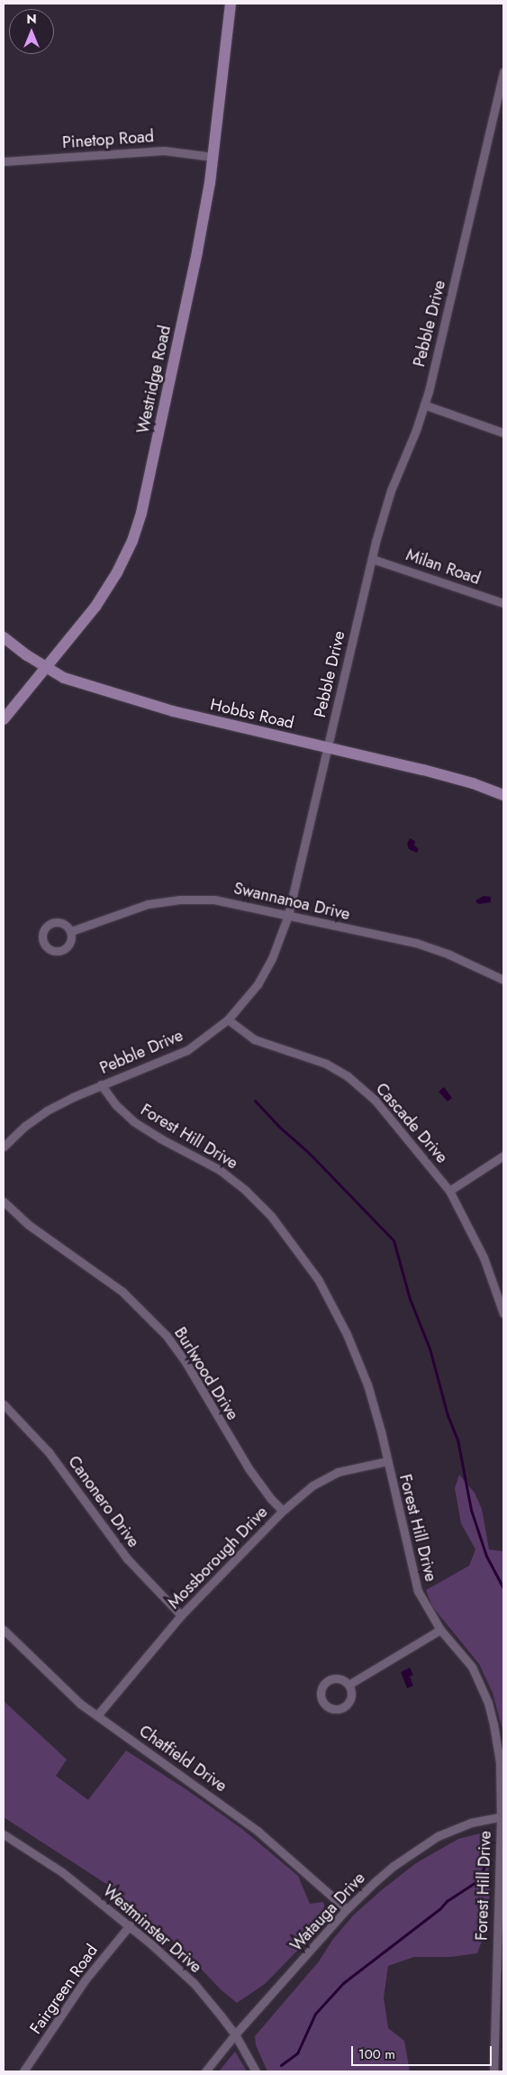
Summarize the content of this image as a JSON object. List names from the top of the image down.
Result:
{
  "streets": {
    "main road": ["Westridge Road", "Hobbs Road"],
    "street": [
      "Pinetop Road",
      "Pebble Drive",
      "Milan Road",
      "Swannanoa Drive",
      "Cascade Drive",
      "Forest Hill Drive",
      "Burlwood Drive",
      "Canonero Drive",
      "Mossborough Drive",
      "Chatfield Drive",
      "Watauga Drive",
      "Westminster Drive",
      "Fairgreen Road"
    ]
  },
  "crossings": [
    ["Pinetop Road", "Westridge Road"],
    ["Pebble Drive", "Milan Road"],
    ["Pebble Drive", "Hobbs Road"],
    ["Pebble Drive", "Swannanoa Drive"],
    ["Pebble Drive", "Cascade Drive"],
    ["Pebble Drive", "Forest Hill Drive"],
    ["Westridge Road", "Hobbs Road"],
    ["Forest Hill Drive", "Mossborough Drive"],
    ["Forest Hill Drive", "Watauga Drive"],
    ["Burlwood Drive", "Mossborough Drive"],
    ["Canonero Drive", "Mossborough Drive"],
    ["Mossborough Drive", "Chatfield Drive"],
    ["Chatfield Drive", "Watauga Drive"],
    ["Watauga Drive", "Westminster Drive"],
    ["Westminster Drive", "Fairgreen Road"]
  ],
  "scale_bar": "100 m",
  "north": "top"
}
